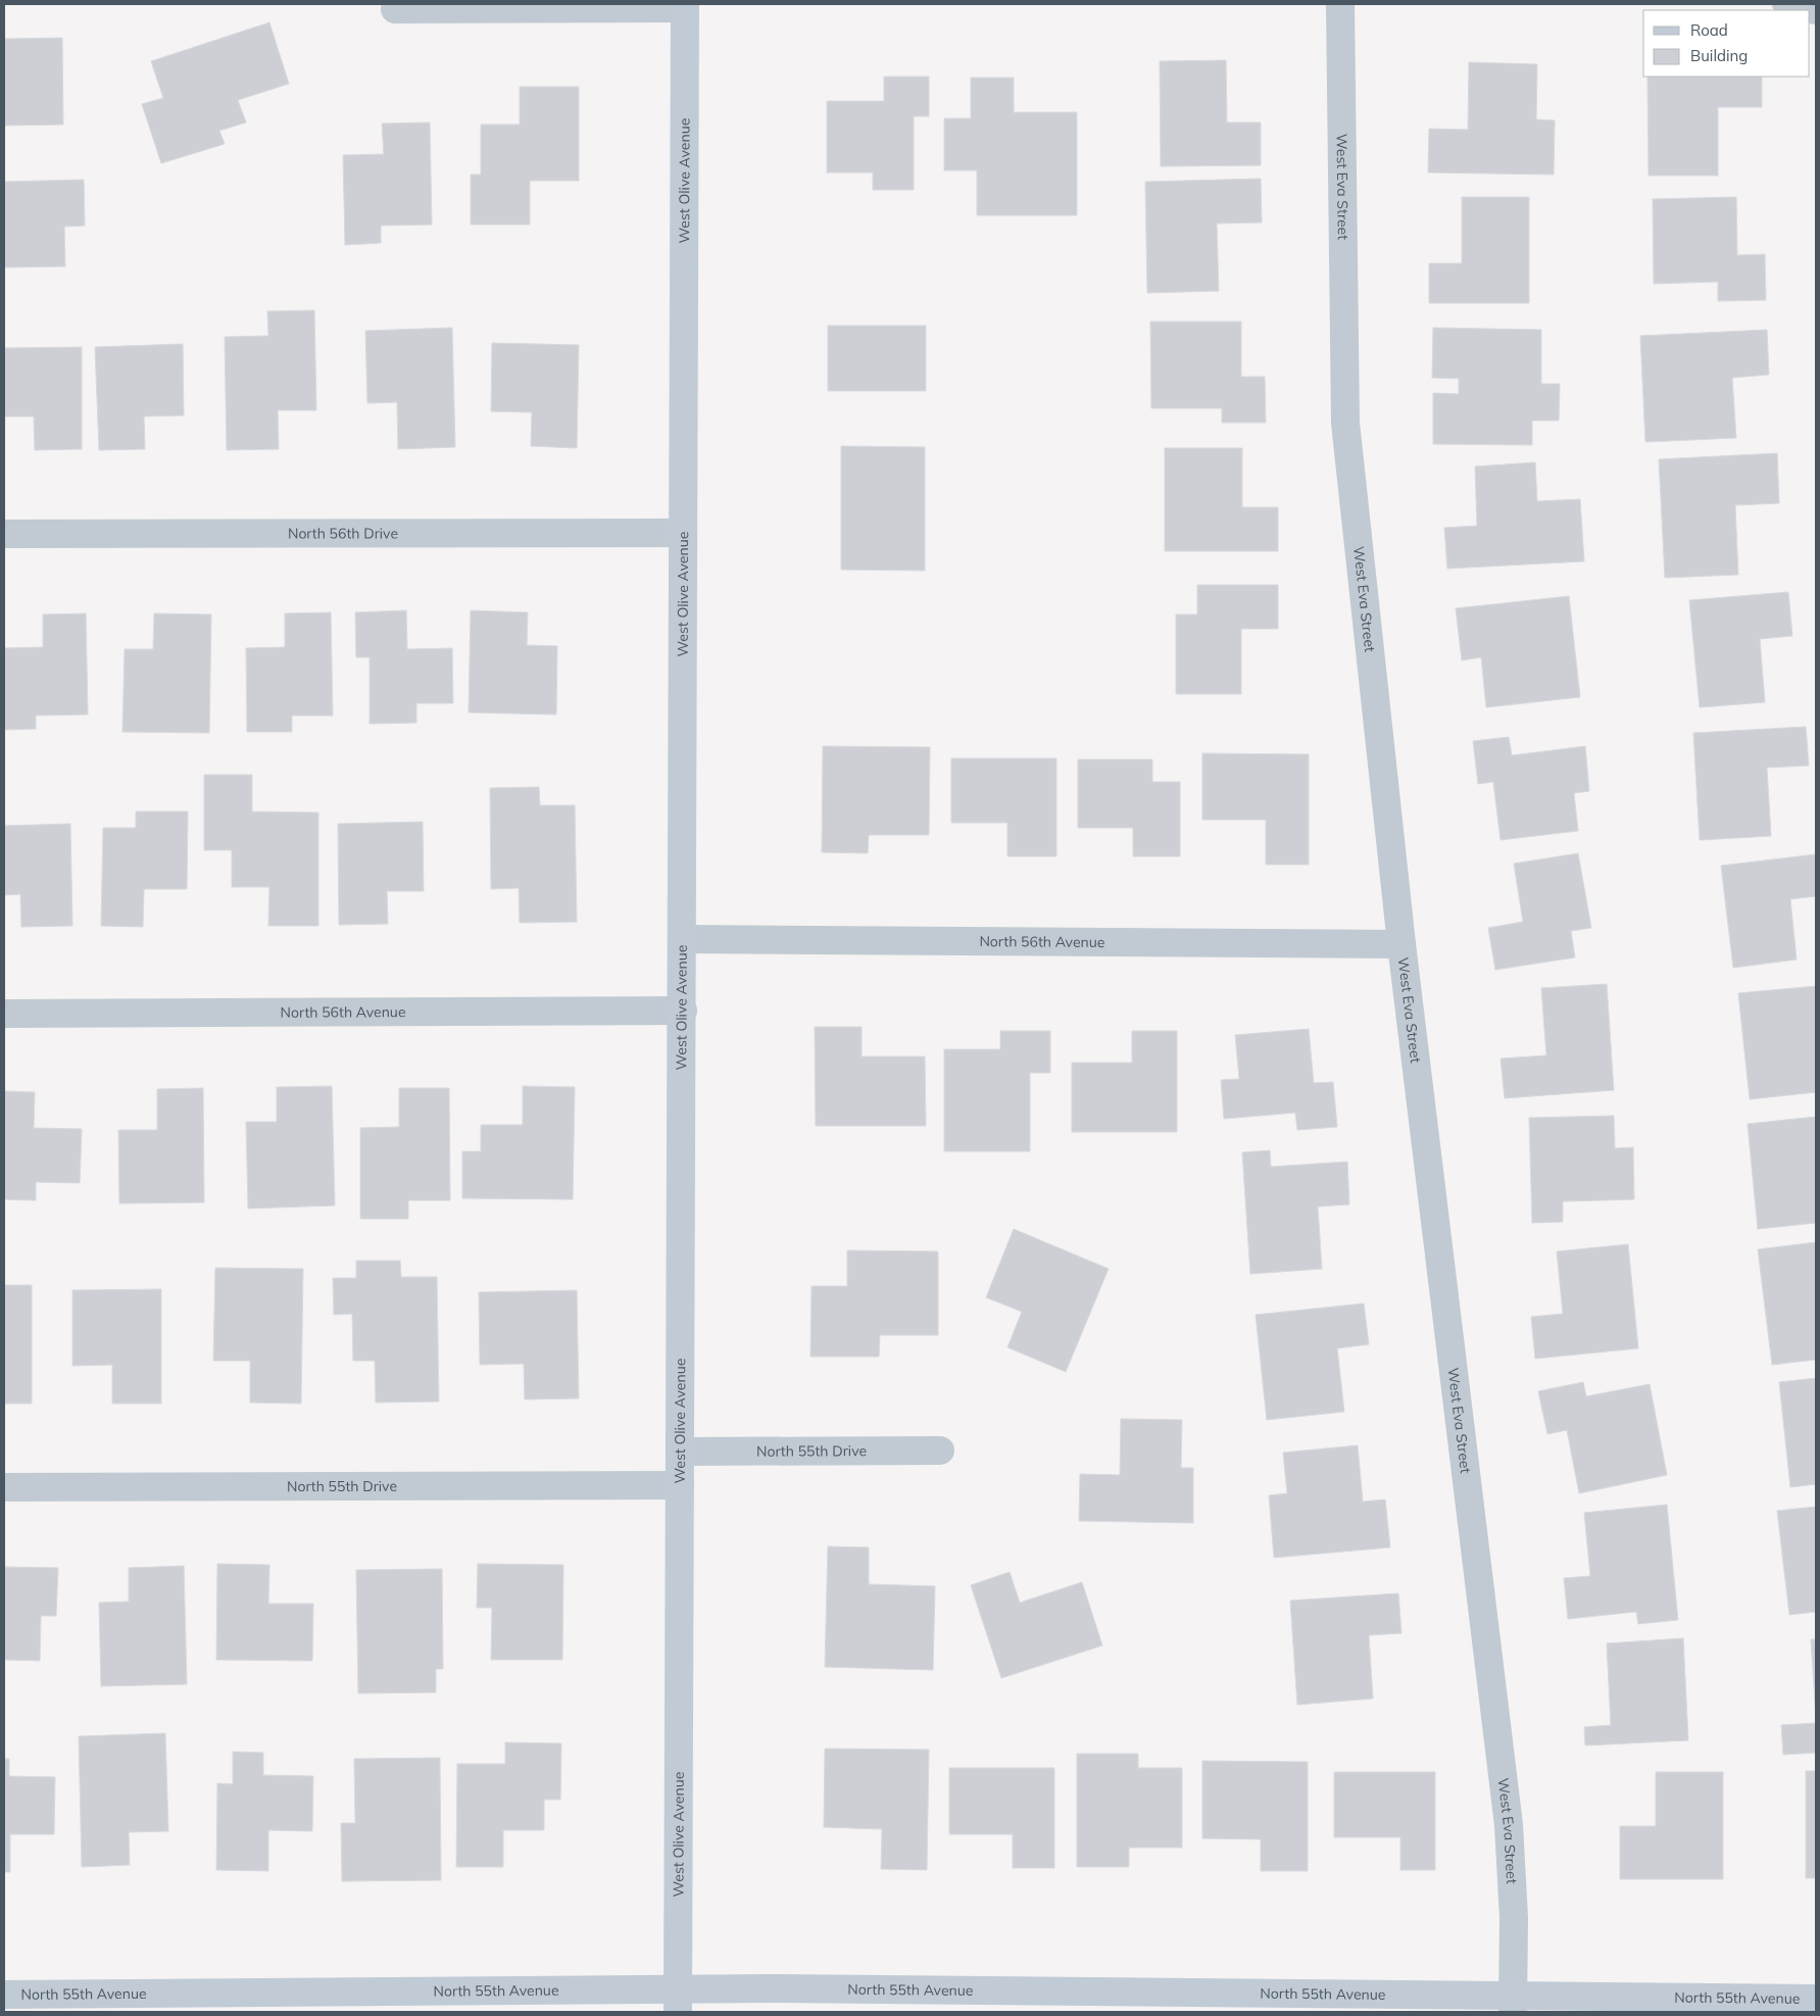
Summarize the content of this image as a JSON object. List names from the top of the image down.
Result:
{
  "streets": {
    "main road": ["West Olive Avenue", "North 55th Avenue"],
    "street": [
      "West Eva Street",
      "North 56th Drive",
      "North 56th Avenue",
      "North 55th Drive"
    ]
  },
  "crossings": [
    ["West Olive Avenue", "North 56th Drive"],
    ["West Olive Avenue", "North 56th Avenue"],
    ["West Olive Avenue", "North 55th Drive"],
    ["West Olive Avenue", "North 55th Avenue"],
    ["West Eva Street", "North 56th Avenue"],
    ["West Eva Street", "North 55th Avenue"]
  ],
  "legend": ["Road", "Building"]
}
